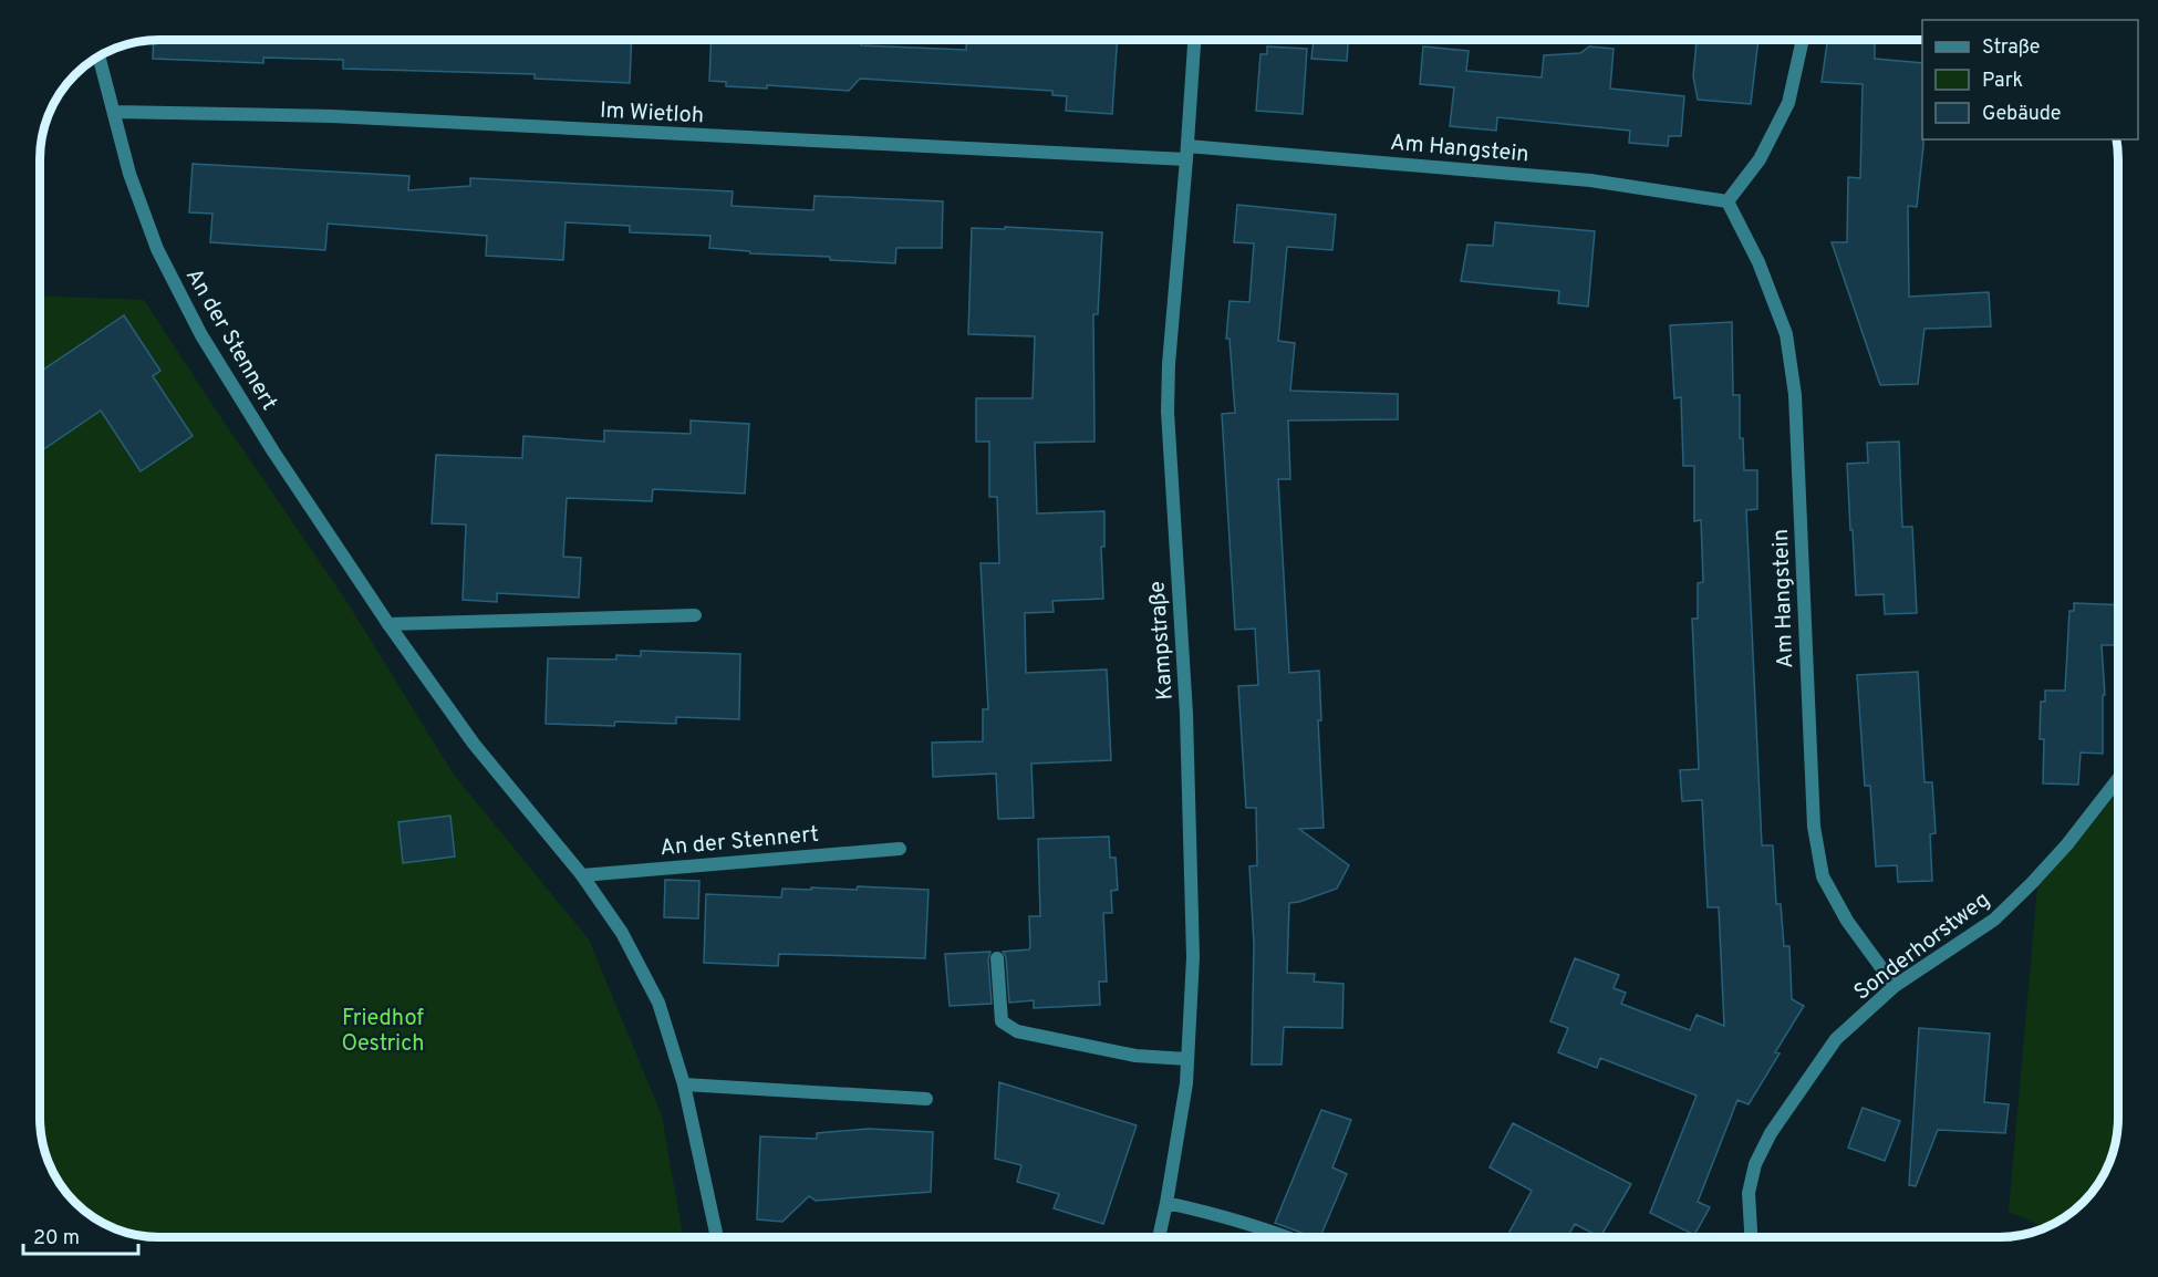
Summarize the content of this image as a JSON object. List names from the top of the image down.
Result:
{
  "streets": {
    "street": [
      "Im Wietloh",
      "Am Hangstein",
      "An der Stennert",
      "Kampstraße",
      "Sonderhorstweg"
    ]
  },
  "crossings": [
    ["Im Wietloh", "Am Hangstein"],
    ["Im Wietloh", "An der Stennert"],
    ["Im Wietloh", "Kampstraße"],
    ["Am Hangstein", "Kampstraße"],
    ["Am Hangstein", "Sonderhorstweg"]
  ],
  "parks": ["Friedhof Oestrich"],
  "legend": ["Straße", "Park", "Gebäude"],
  "scale_bar": "20 m"
}
